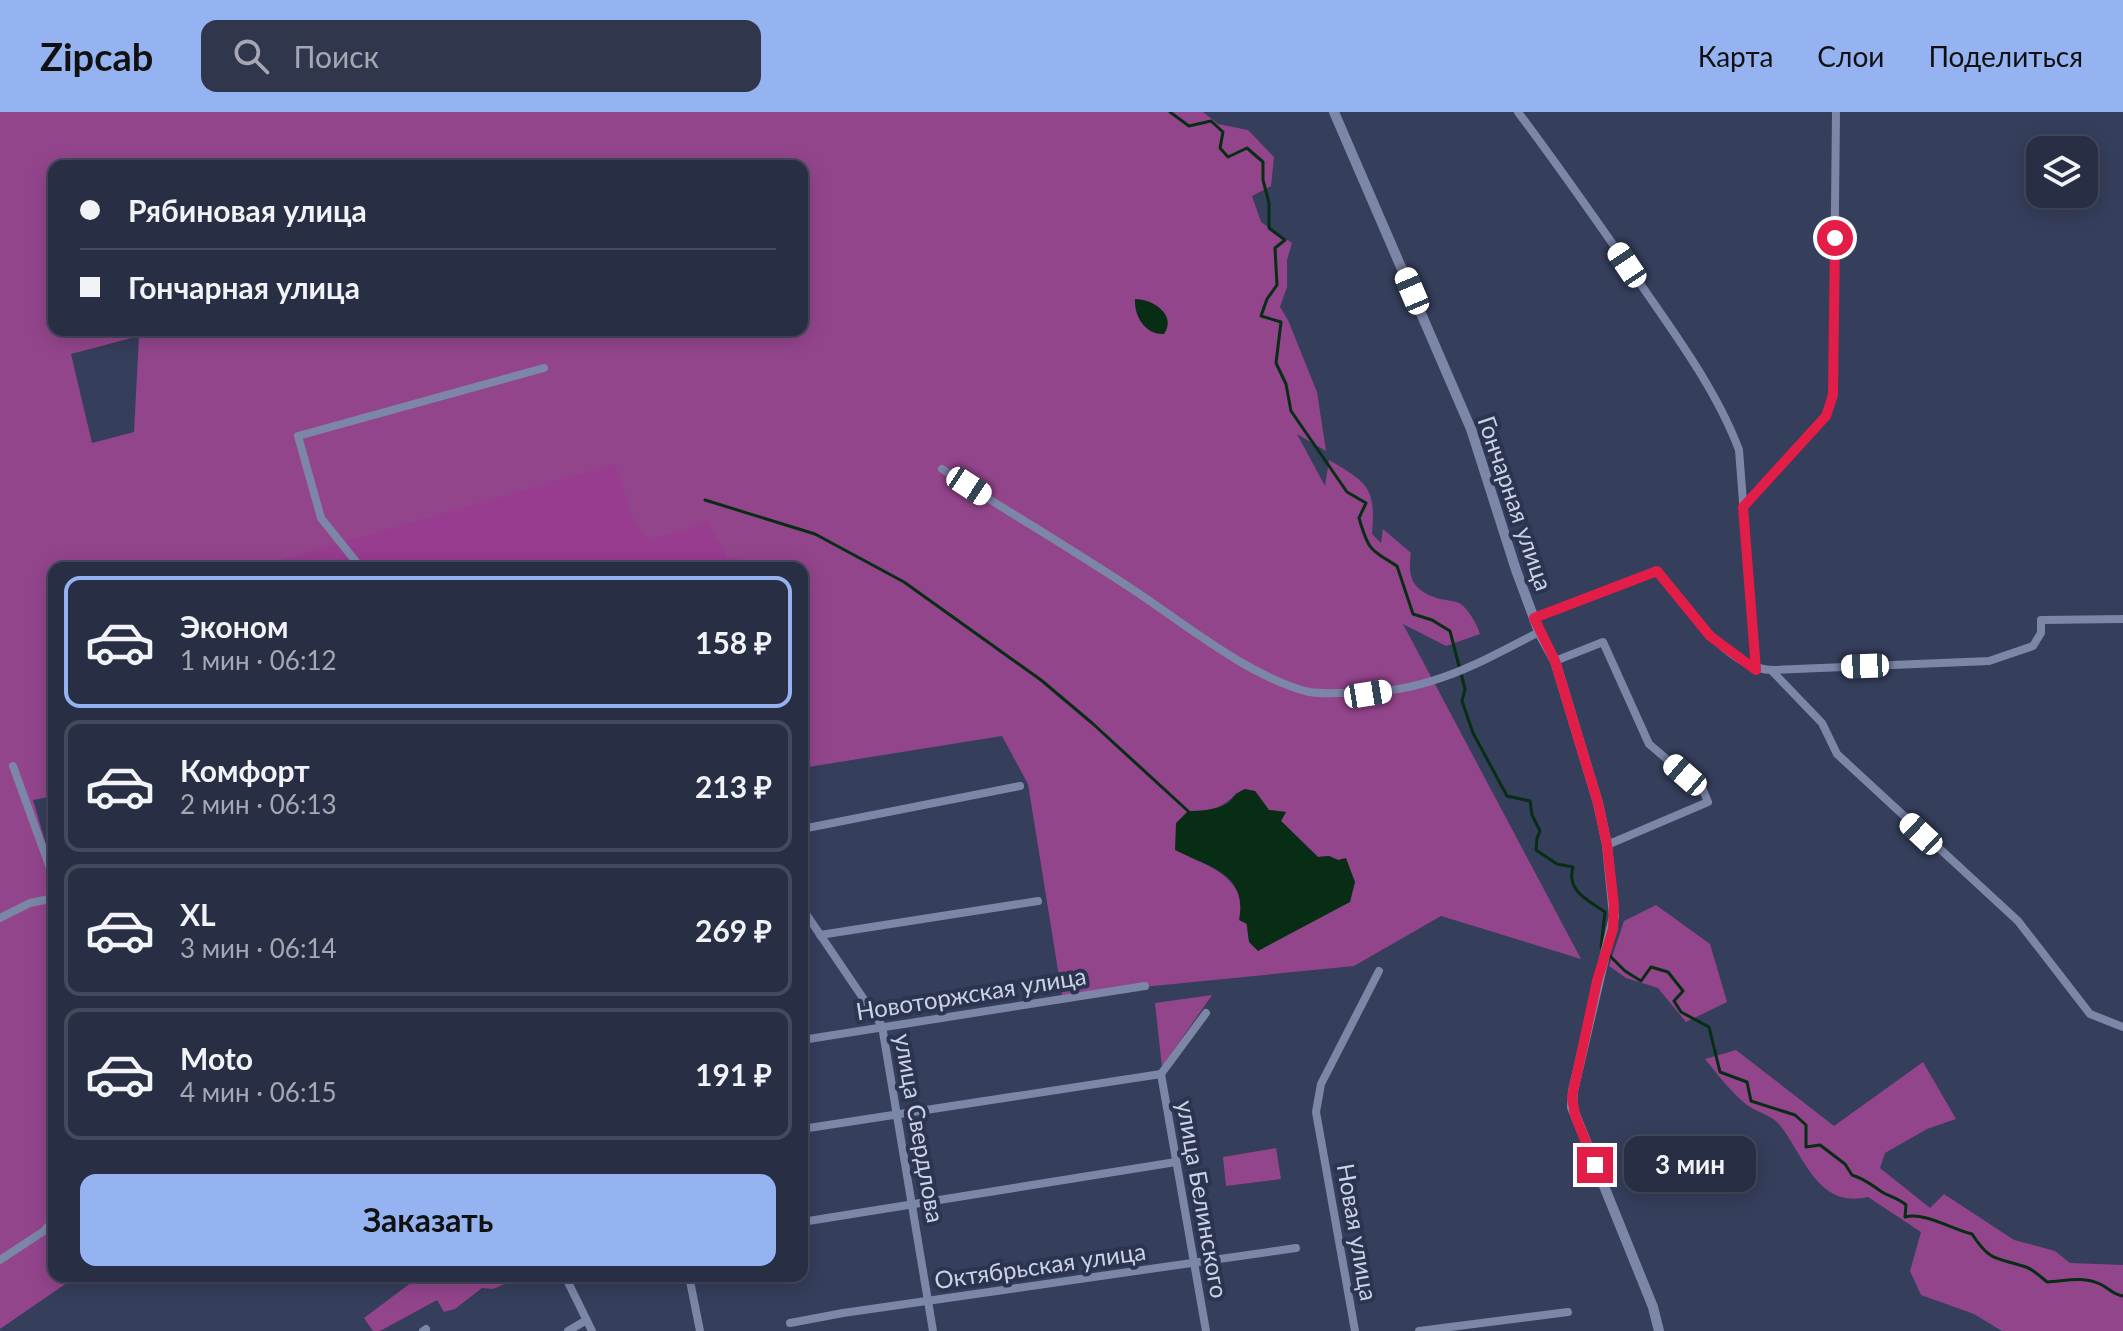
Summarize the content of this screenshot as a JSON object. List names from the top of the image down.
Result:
{
  "streets": {
    "street": [
      "Гончарная улица",
      "Новоторжская улица",
      "улица Свердлова",
      "улица Белинского",
      "Новая улица",
      "Октябрьская улица"
    ]
  },
  "crossings": [
    ["Новоторжская улица", "улица Свердлова"],
    ["улица Свердлова", "Октябрьская улица"],
    ["улица Белинского", "Октябрьская улица"]
  ],
  "page": {
    "header": "Zipcab",
    "search": "Поиск",
    "nav": ["Карта", "Слои", "Поделиться"],
    "banner": ["Рябиновая улица", "Гончарная улица"],
    "list": [
      {
        "name": "Эконом",
        "note": "1 мин · 06:12",
        "value": "158 ₽"
      },
      {
        "name": "Комфорт",
        "note": "2 мин · 06:13",
        "value": "213 ₽"
      },
      {
        "name": "XL",
        "note": "3 мин · 06:14",
        "value": "269 ₽"
      },
      {
        "name": "Moto",
        "note": "4 мин · 06:15",
        "value": "191 ₽"
      }
    ],
    "bubble": "3 мин",
    "buttons": "Заказать"
  }
}
